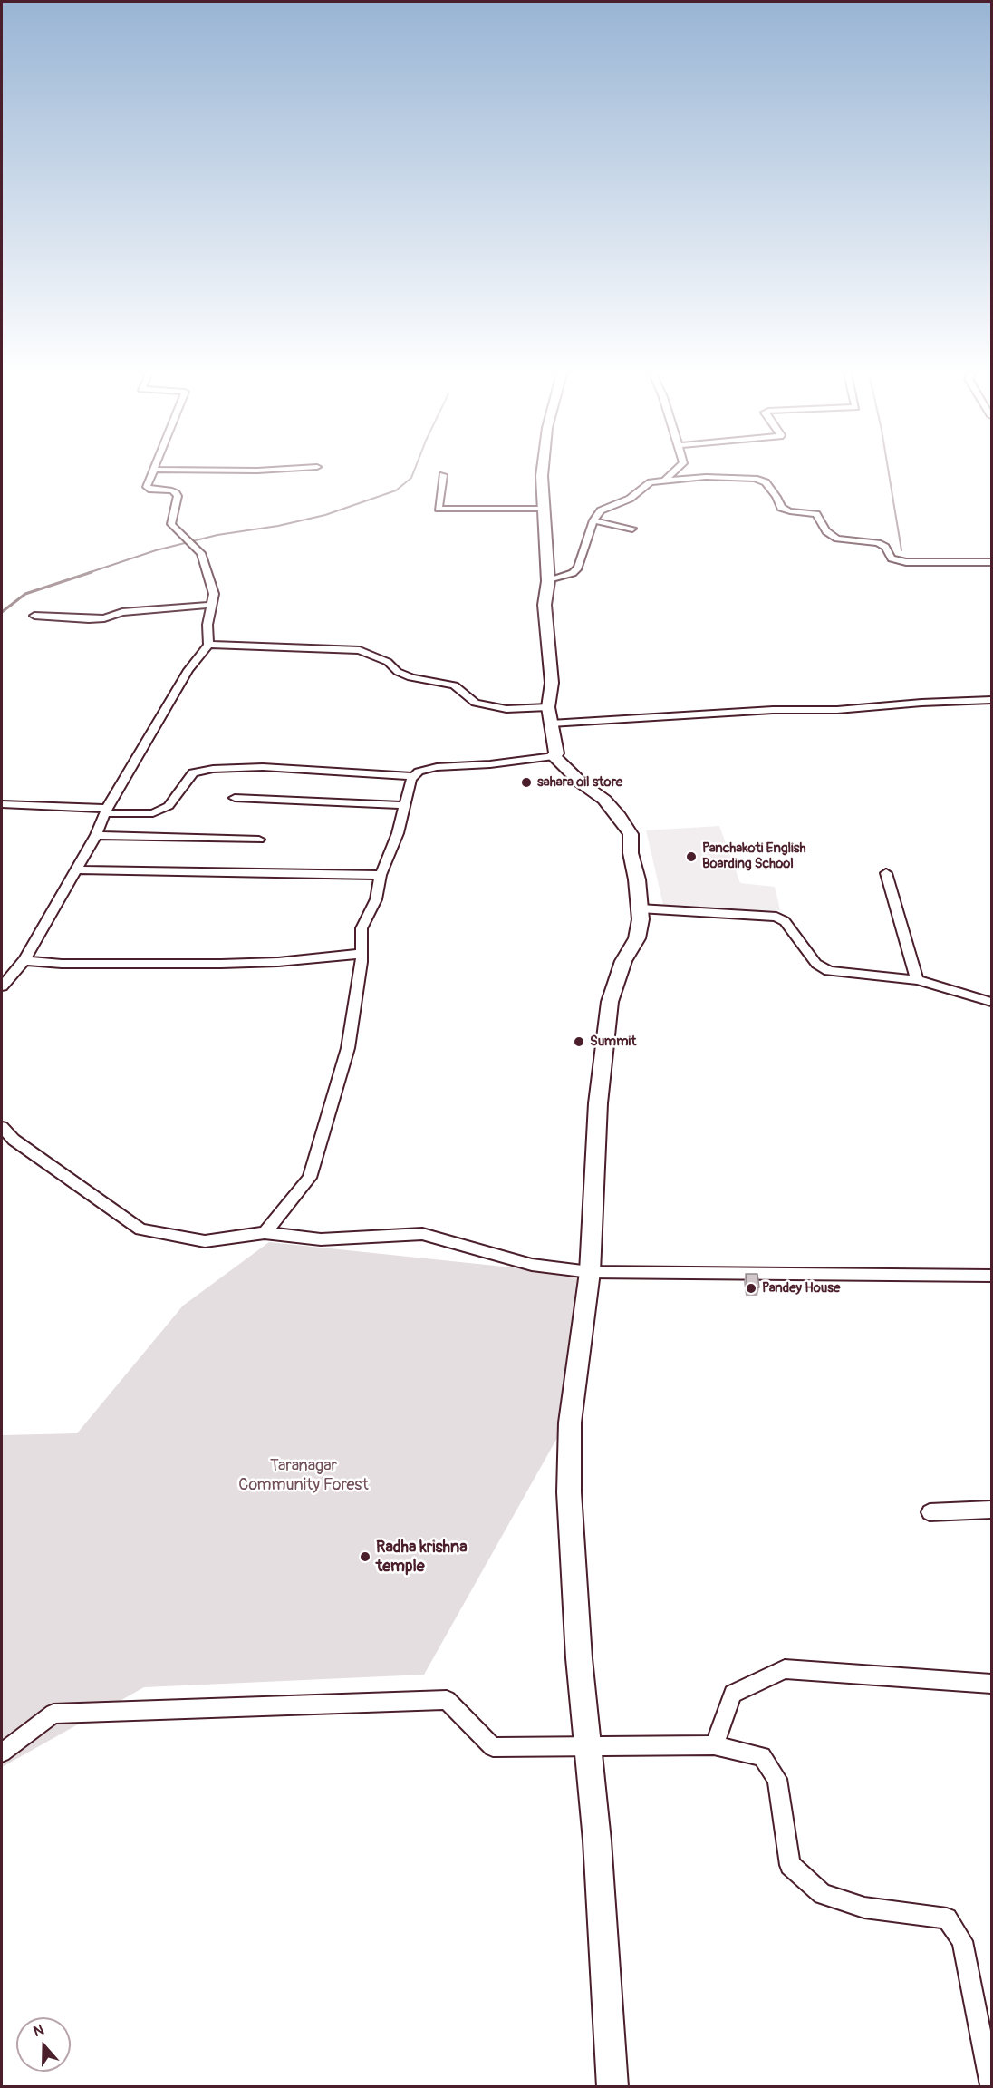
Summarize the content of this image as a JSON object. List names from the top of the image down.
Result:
{
  "parks": ["Taranagar Community Forest"],
  "places": [
    "sahara oil store",
    "Panchakoti English Boarding School",
    "Summit",
    "Pandey House",
    "Radha krishna temple"
  ],
  "north": "top"
}
